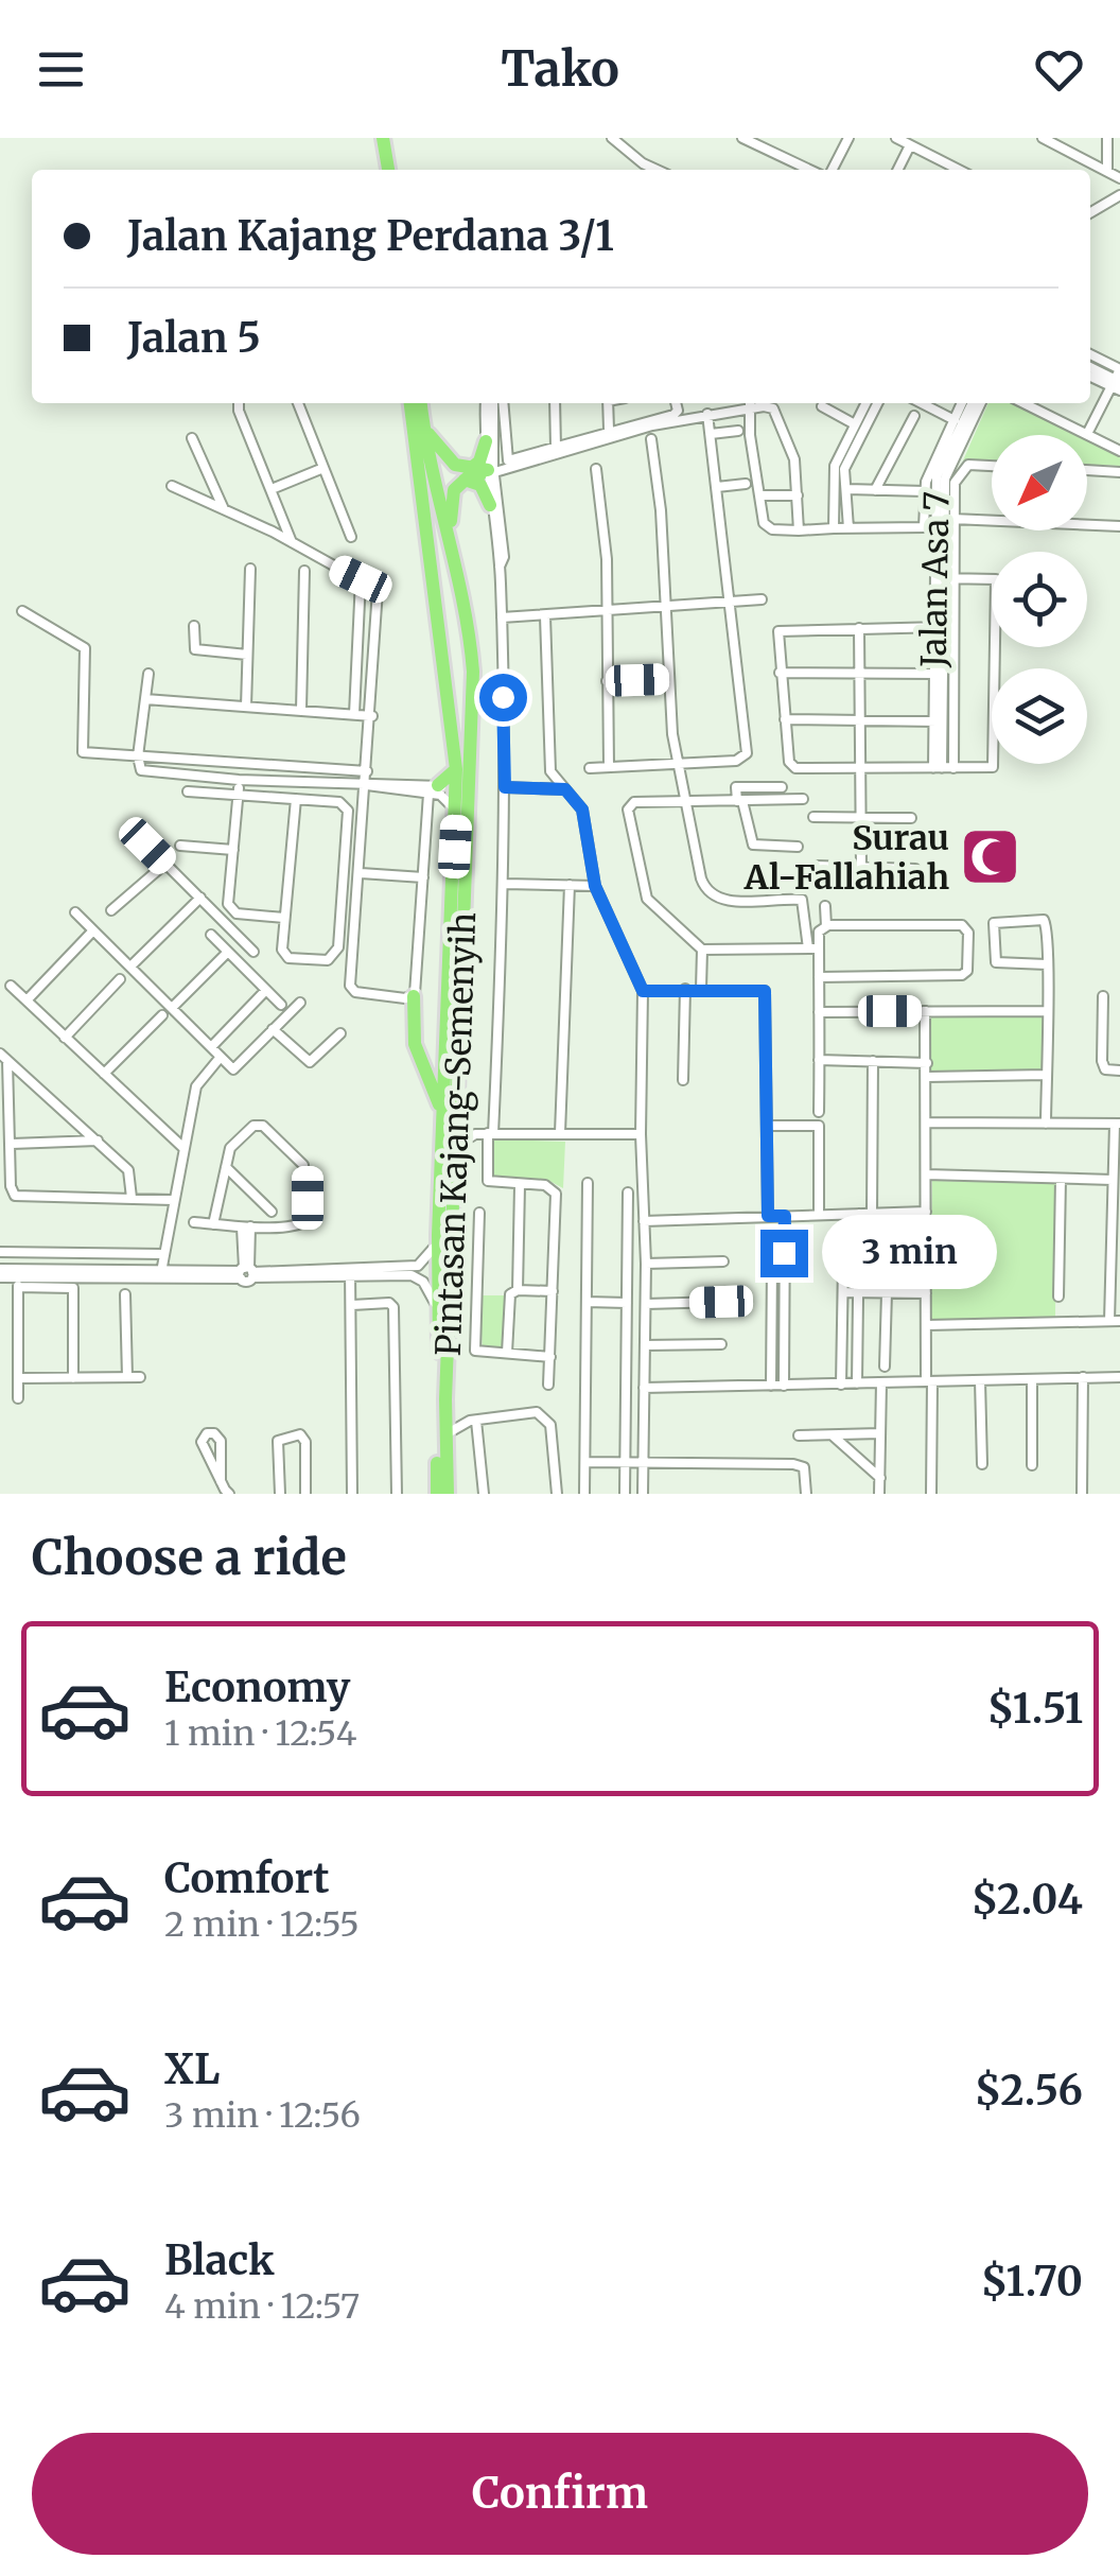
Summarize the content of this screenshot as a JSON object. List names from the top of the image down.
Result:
{
  "streets": {
    "highway": ["Pintasan Kajang-Semenyih"],
    "street": ["Jalan Asa 7"]
  },
  "places": {
    "mosque": ["Surau Al-Fallahiah"]
  },
  "north": "bottom left",
  "page": {
    "header": "Tako",
    "banner": ["Jalan Kajang Perdana 3/1", "Jalan 5"],
    "bubble": "3 min",
    "heading": "Choose a ride",
    "list": [
      {
        "name": "Economy",
        "note": "1 min · 12:54",
        "value": "$1.51"
      },
      {
        "name": "Comfort",
        "note": "2 min · 12:55",
        "value": "$2.04"
      },
      {
        "name": "XL",
        "note": "3 min · 12:56",
        "value": "$2.56"
      },
      {
        "name": "Black",
        "note": "4 min · 12:57",
        "value": "$1.70"
      }
    ],
    "buttons": "Confirm"
  }
}
